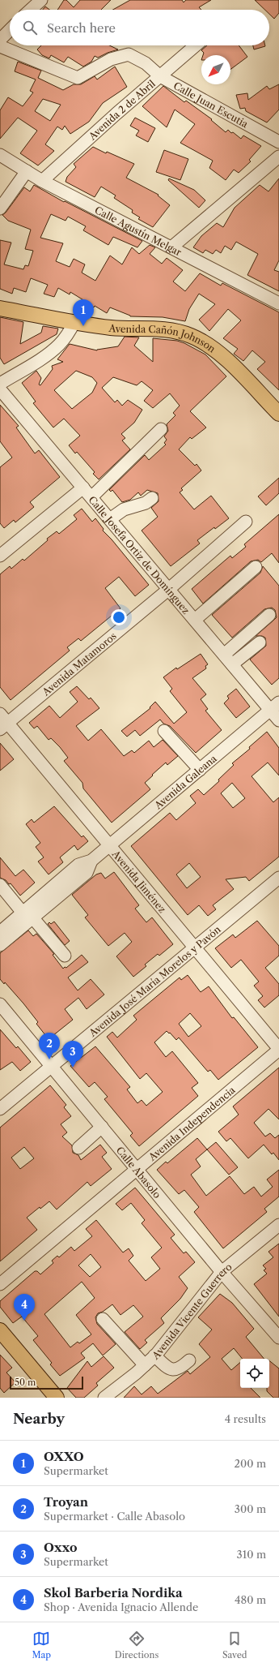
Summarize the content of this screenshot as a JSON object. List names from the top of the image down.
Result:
{
  "streets": {
    "main road": ["Avenida Cañón Johnson"],
    "street": [
      "Calle Juan Escutia",
      "Avenida 2 de Abril",
      "Calle Agustín Melgar",
      "Calle Josefa Ortiz de Domínguez",
      "Avenida Matamoros",
      "Avenida Galeana",
      "Avenida Jiménez",
      "Avenida José María Morelos y Pavón",
      "Avenida Independencia",
      "Calle Abasolo",
      "Avenida Vicente Guerrero"
    ]
  },
  "crossings": [
    ["Calle Juan Escutia", "Avenida 2 de Abril"],
    ["Avenida 2 de Abril", "Calle Agustín Melgar"],
    ["Calle Josefa Ortiz de Domínguez", "Avenida Matamoros"],
    ["Calle Josefa Ortiz de Domínguez", "Avenida Galeana"],
    ["Avenida Matamoros", "Avenida Jiménez"],
    ["Avenida Galeana", "Avenida Jiménez"],
    ["Avenida Jiménez", "Avenida José María Morelos y Pavón"],
    ["Avenida Jiménez", "Avenida Independencia"],
    ["Avenida José María Morelos y Pavón", "Calle Abasolo"],
    ["Avenida Independencia", "Calle Abasolo"],
    ["Calle Abasolo", "Avenida Vicente Guerrero"]
  ],
  "scale_bar": "50 m",
  "north": "bottom left",
  "page": {
    "search": "Search here",
    "pins": [
      "1",
      "2",
      "3",
      "4"
    ],
    "scale": "50 m",
    "heading": ["Nearby", "4 results"],
    "list": [
      {
        "mark": "1",
        "name": "OXXO",
        "note": "Supermarket",
        "value": "200 m"
      },
      {
        "mark": "2",
        "name": "Troyan",
        "note": "Supermarket · Calle Abasolo",
        "value": "300 m"
      },
      {
        "mark": "3",
        "name": "Oxxo",
        "note": "Supermarket",
        "value": "310 m"
      },
      {
        "mark": "4",
        "name": "Skol Barberia Nordika",
        "note": "Shop · Avenida Ignacio Allende",
        "value": "480 m"
      }
    ],
    "nav": ["Map", "Directions", "Saved"]
  }
}
